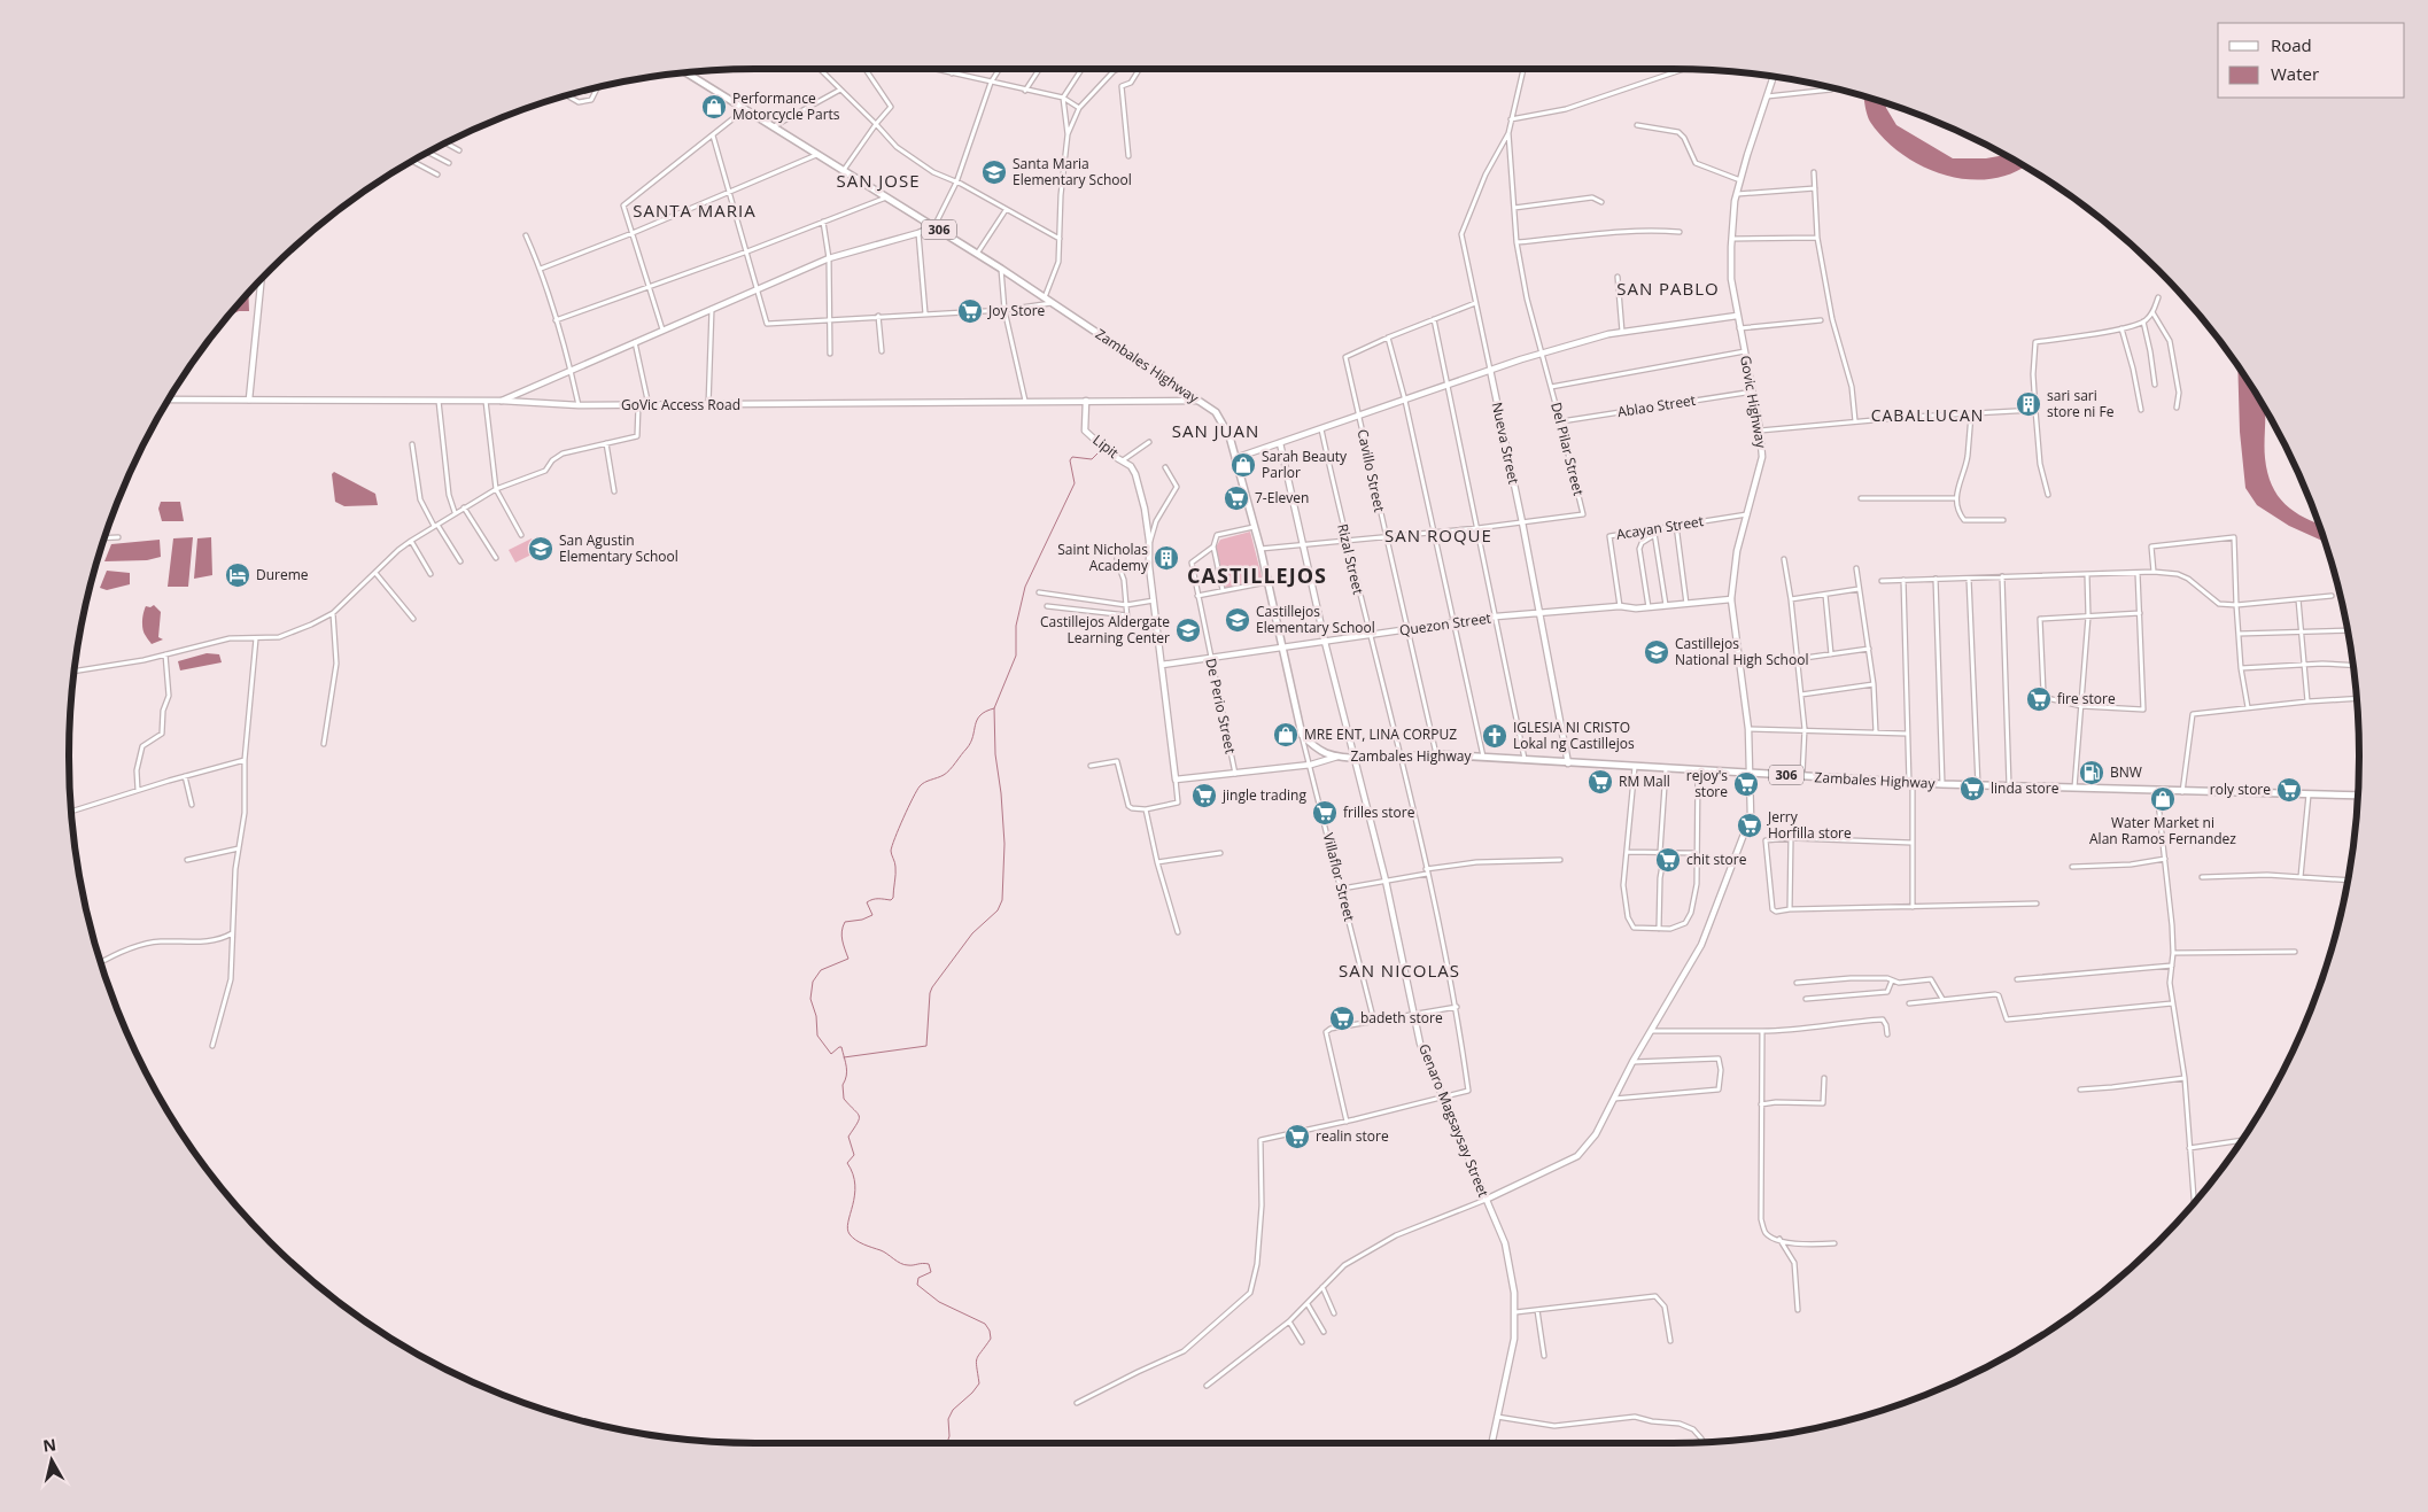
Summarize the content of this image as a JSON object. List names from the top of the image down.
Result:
{
  "streets": {
    "main road": ["306", "Zambales Highway"],
    "street": [
      "Govic Highway",
      "GoVic Access Road",
      "Ablao Street",
      "Nueva Street",
      "Lipit",
      "Del Pilar Street",
      "Cavillo Street",
      "Acayan Street",
      "Rizal Street",
      "Quezon Street",
      "De Perio Street",
      "Villaflor Street",
      "Genaro Magsaysay Street"
    ]
  },
  "crossings": [
    ["Zambales Highway", "Govic Highway"],
    ["Zambales Highway", "GoVic Access Road"],
    ["Zambales Highway", "Nueva Street"],
    ["Zambales Highway", "Del Pilar Street"],
    ["Zambales Highway", "Cavillo Street"],
    ["Zambales Highway", "Rizal Street"],
    ["Zambales Highway", "Quezon Street"],
    ["Zambales Highway", "Villaflor Street"],
    ["Zambales Highway", "Genaro Magsaysay Street"],
    ["Govic Highway", "Ablao Street"],
    ["Govic Highway", "Acayan Street"],
    ["Govic Highway", "Quezon Street"],
    ["Govic Highway", "Genaro Magsaysay Street"],
    ["GoVic Access Road", "Lipit"],
    ["Ablao Street", "Del Pilar Street"],
    ["Nueva Street", "Del Pilar Street"],
    ["Nueva Street", "Cavillo Street"],
    ["Nueva Street", "Quezon Street"],
    ["Del Pilar Street", "Cavillo Street"],
    ["Del Pilar Street", "Rizal Street"],
    ["Del Pilar Street", "Genaro Magsaysay Street"],
    ["Cavillo Street", "Quezon Street"],
    ["Acayan Street", "Quezon Street"],
    ["Rizal Street", "Quezon Street"],
    ["Rizal Street", "Genaro Magsaysay Street"],
    ["Quezon Street", "De Perio Street"],
    ["Quezon Street", "Genaro Magsaysay Street"]
  ],
  "districts": [
    "SAN JOSE",
    "SANTA MARIA",
    "SAN PABLO",
    "CABALLUCAN",
    "SAN JUAN",
    "SAN ROQUE",
    "CASTILLEJOS",
    "SAN NICOLAS"
  ],
  "places": {
    "shop": [
      "Performance Motorcycle Parts",
      "Sarah Beauty Parlor",
      "MRE ENT, LINA CORPUZ",
      "Water Market ni Alan Ramos Fernandez"
    ],
    "school or university": [
      "Santa Maria Elementary School",
      "San Agustin Elementary School",
      "Castillejos Elementary School",
      "Castillejos Aldergate Learning Center",
      "Castillejos National High School"
    ],
    "supermarket": [
      "Joy Store",
      "7-Eleven",
      "fire store",
      "RM Mall",
      "rejoy's store",
      "linda store",
      "roly store",
      "jingle trading",
      "frilles store",
      "Jerry Horfilla store",
      "chit store",
      "badeth store",
      "realin store"
    ],
    "building": ["sari sari store ni Fe", "Saint Nicholas Academy"],
    "hotel": ["Dureme"],
    "church": ["IGLESIA NI CRISTO Lokal ng Castillejos"],
    "fuel station": ["BNW"]
  },
  "legend": ["Road", "Water"],
  "north": "top"
}
